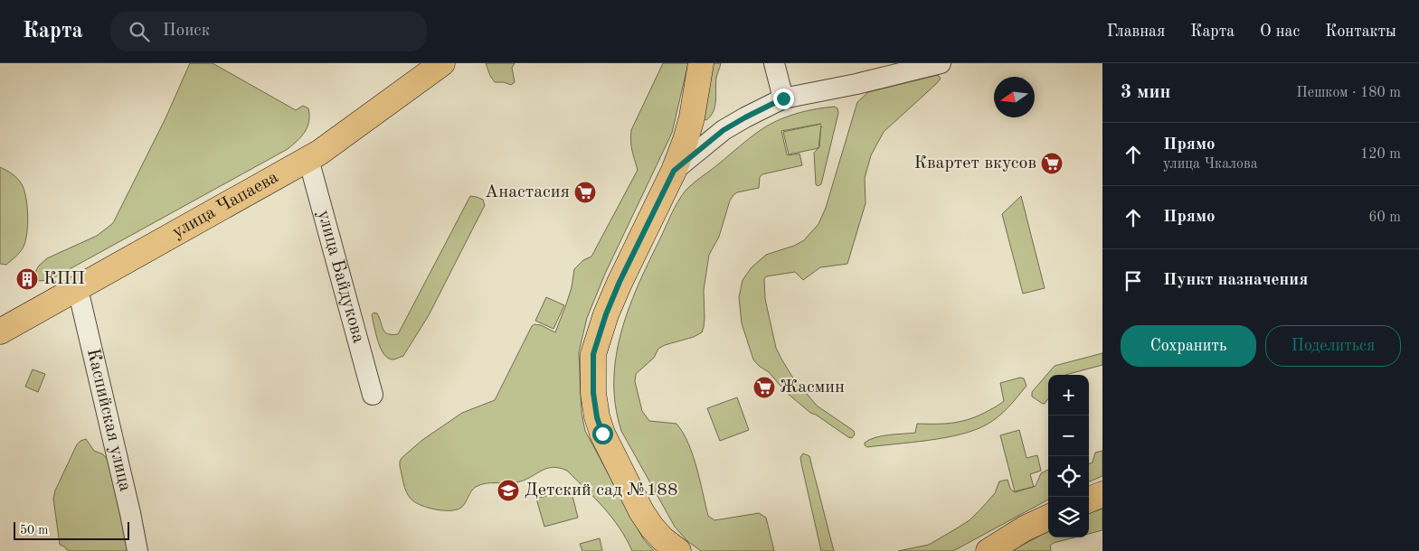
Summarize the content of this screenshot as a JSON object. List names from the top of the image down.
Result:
{
  "streets": {
    "main road": ["улица Чапаева"],
    "street": ["улица Байдукова", "Каспийская улица"]
  },
  "crossings": [
    ["улица Чапаева", "улица Байдукова"],
    ["улица Чапаева", "Каспийская улица"]
  ],
  "places": {
    "supermarket": ["Квартет вкусов", "Анастасия", "Жасмин"],
    "building": ["КПП"],
    "school or university": ["Детский сад №188"]
  },
  "scale_bar": "50 m",
  "north": "left",
  "page": {
    "header": "Карта",
    "search": "Поиск",
    "nav": [
      "Главная",
      "Карта",
      "О нас",
      "Контакты"
    ],
    "heading": ["3 мин", "Пешком · 180 m"],
    "list": [
      ["Прямо", "улица Чкалова", "120 m"],
      ["Прямо", "60 m"],
      "Пункт назначения"
    ],
    "buttons": ["Сохранить", "Поделиться"],
    "map_buttons": ["+", "−"],
    "scale": "50 m"
  }
}
